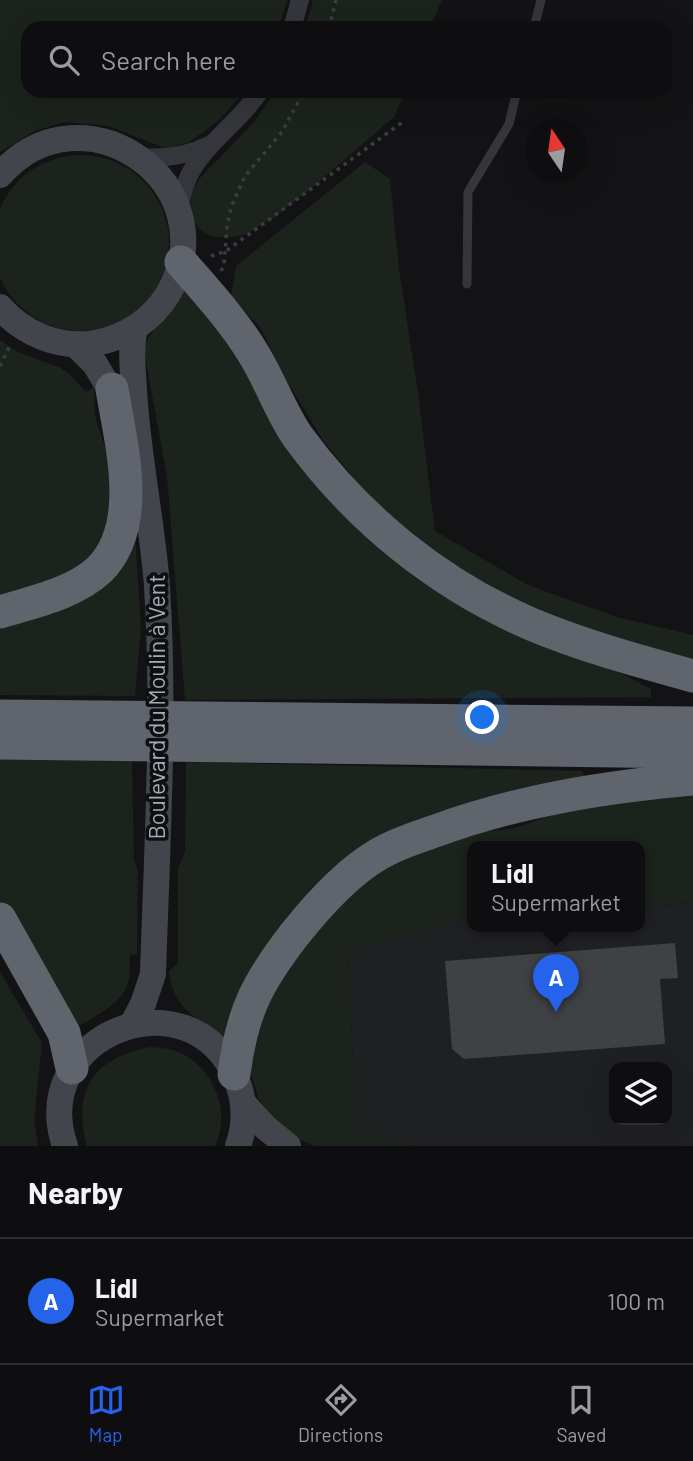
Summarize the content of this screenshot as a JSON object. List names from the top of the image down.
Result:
{
  "streets": {
    "main road": ["Boulevard du Moulin à Vent"]
  },
  "north": "top",
  "page": {
    "search": "Search here",
    "popup": ["Lidl", "Supermarket"],
    "pins": "A",
    "heading": "Nearby",
    "list": [
      {
        "mark": "A",
        "name": "Lidl",
        "note": "Supermarket",
        "value": "100 m"
      }
    ],
    "nav": ["Map", "Directions", "Saved"]
  }
}
